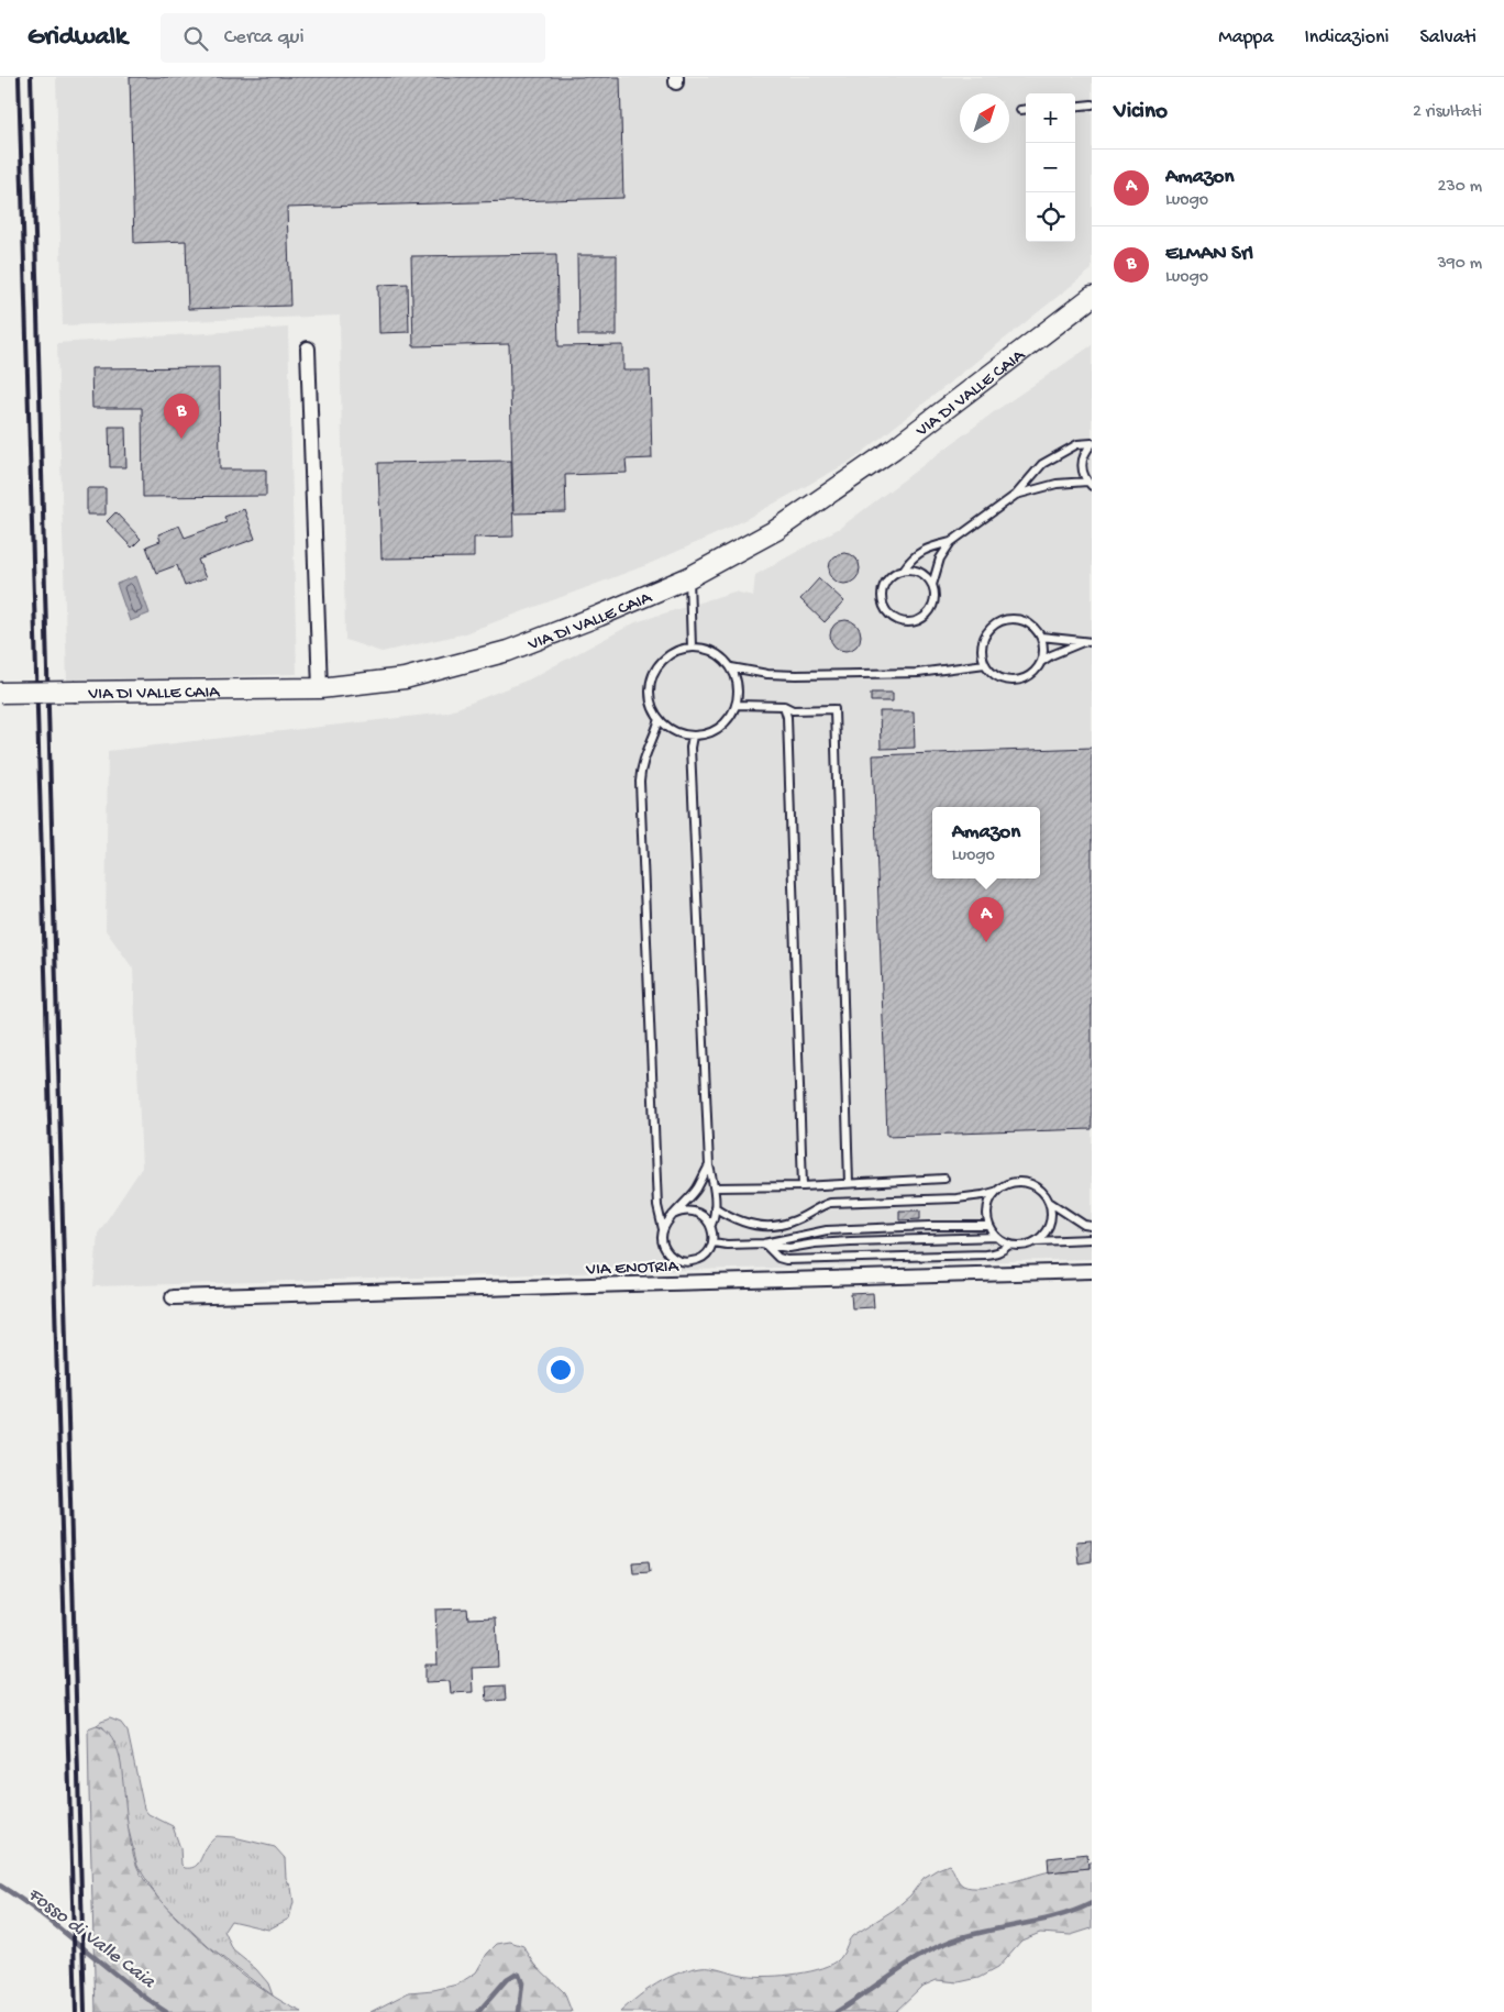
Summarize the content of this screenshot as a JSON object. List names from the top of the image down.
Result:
{
  "streets": {
    "street": ["VIA DI VALLE CAIA", "VIA ENOTRIA"]
  },
  "water": ["Fosso di Valle Caia"],
  "north": "top right",
  "page": {
    "header": "Gridwalk",
    "search": "Cerca qui",
    "nav": ["Mappa", "Indicazioni", "Salvati"],
    "heading": ["Vicino", "2 risultati"],
    "map_buttons": ["+", "−"],
    "list": [
      {
        "mark": "A",
        "name": "Amazon",
        "note": "Luogo",
        "value": "230 m"
      },
      {
        "mark": "B",
        "name": "ELMAN Srl",
        "note": "Luogo",
        "value": "390 m"
      }
    ],
    "pins": ["B", "A"],
    "popup": ["Amazon", "Luogo"]
  }
}
